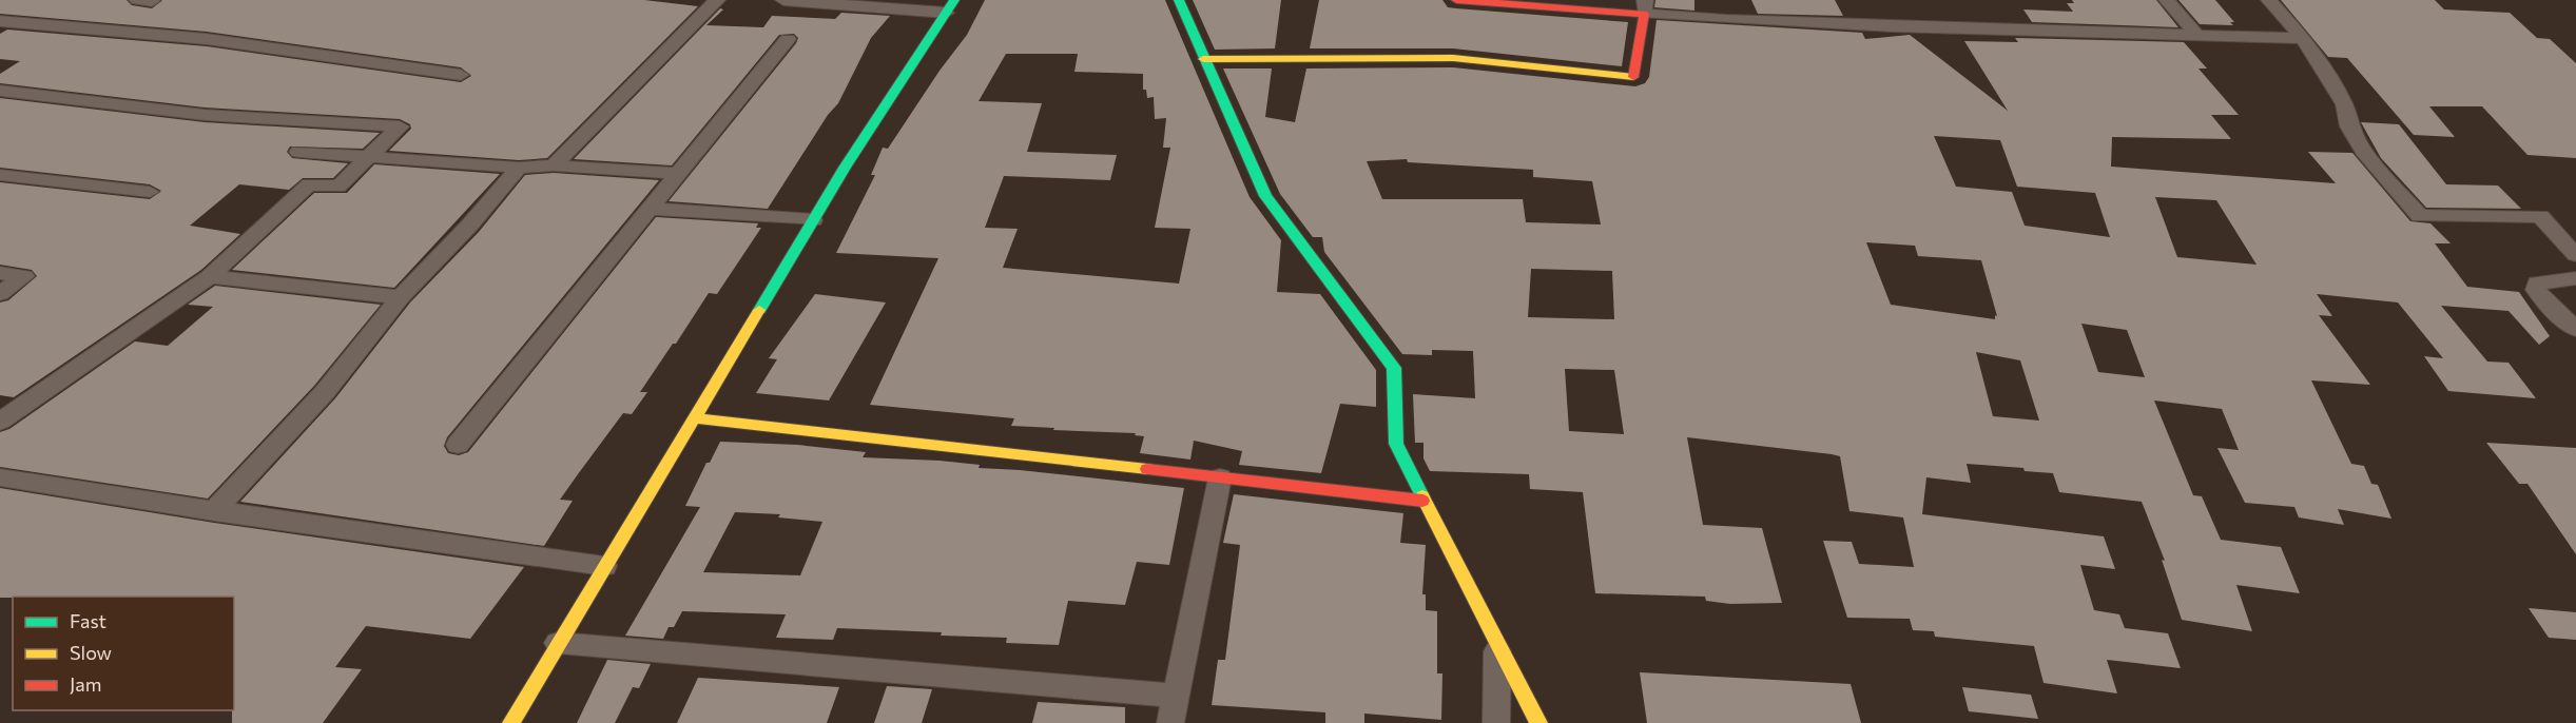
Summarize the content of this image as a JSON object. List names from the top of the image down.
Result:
{
  "legend": ["Fast", "Slow", "Jam"]
}
